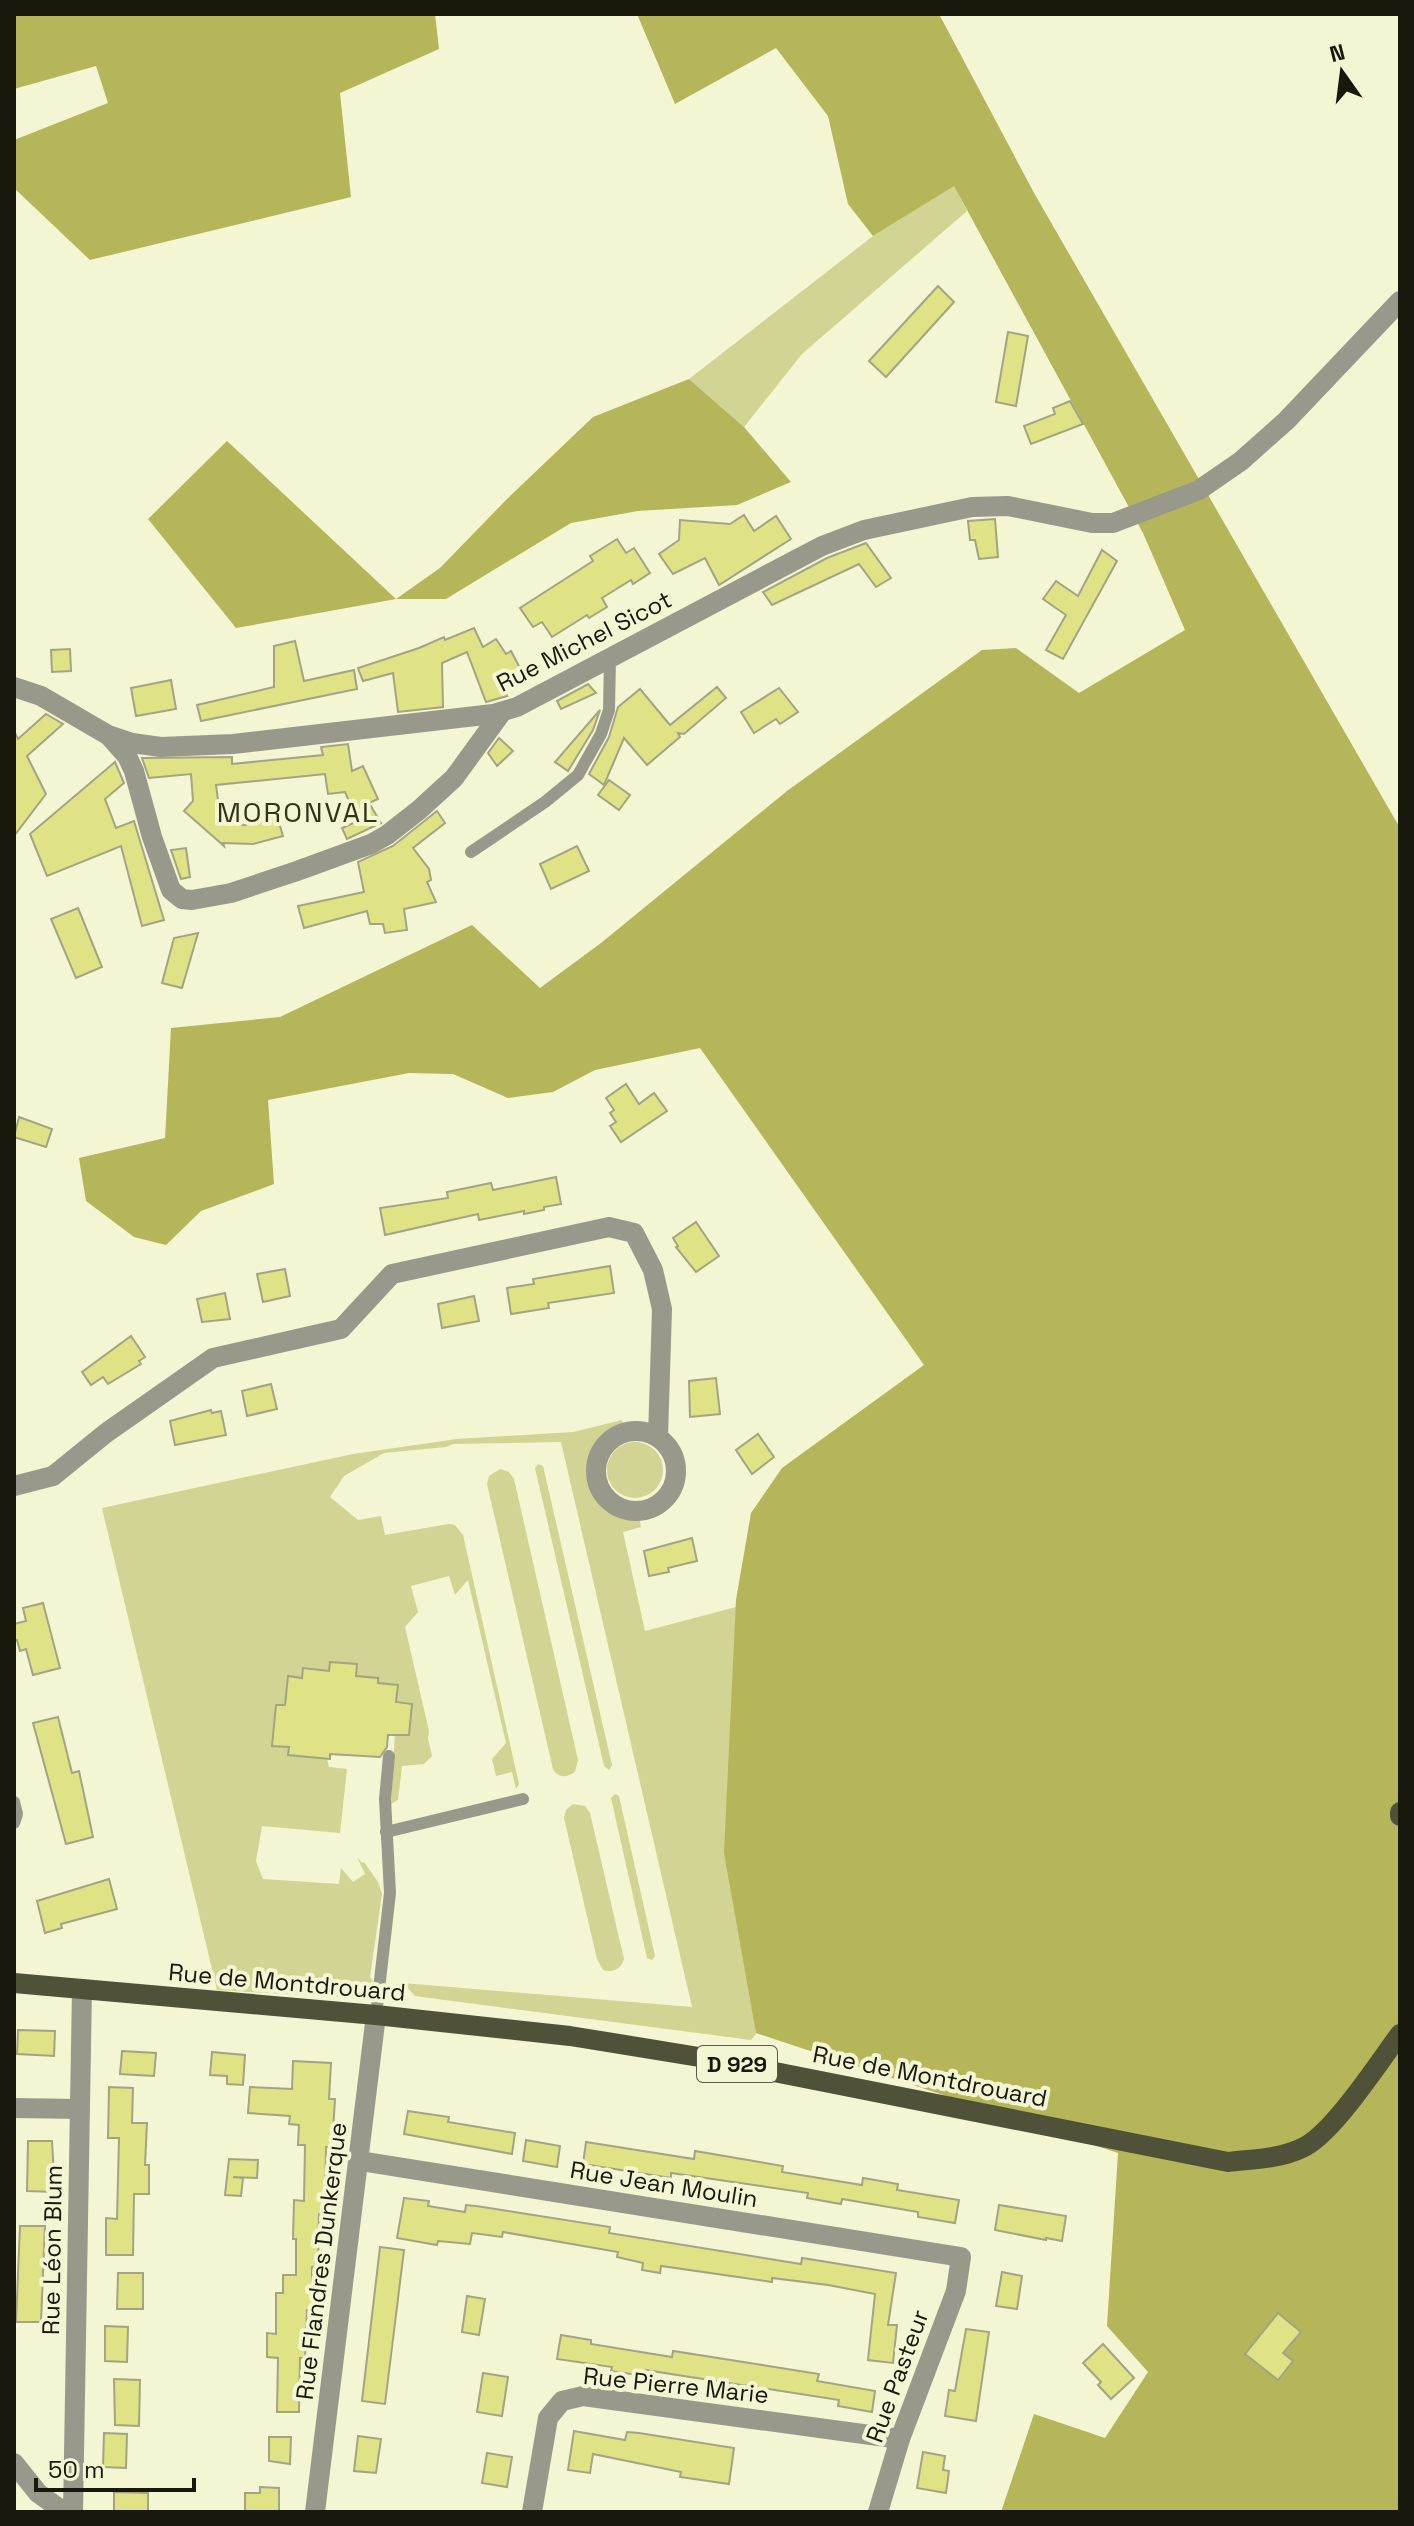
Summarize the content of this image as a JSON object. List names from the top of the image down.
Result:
{
  "streets": {
    "main road": ["Rue de Montdrouard", "D 929"],
    "street": [
      "Rue Michel Sicot",
      "Rue Jean Moulin",
      "Rue Léon Blum",
      "Rue Flandres Dunkerque",
      "Rue Pasteur",
      "Rue Pierre Marie"
    ]
  },
  "crossings": [
    ["Rue de Montdrouard", "Rue Léon Blum"],
    ["Rue de Montdrouard", "Rue Flandres Dunkerque"],
    ["Rue Jean Moulin", "Rue Flandres Dunkerque"],
    ["Rue Jean Moulin", "Rue Pasteur"],
    ["Rue Pasteur", "Rue Pierre Marie"]
  ],
  "districts": ["MORONVAL"],
  "scale_bar": "50 m",
  "north": "top"
}
